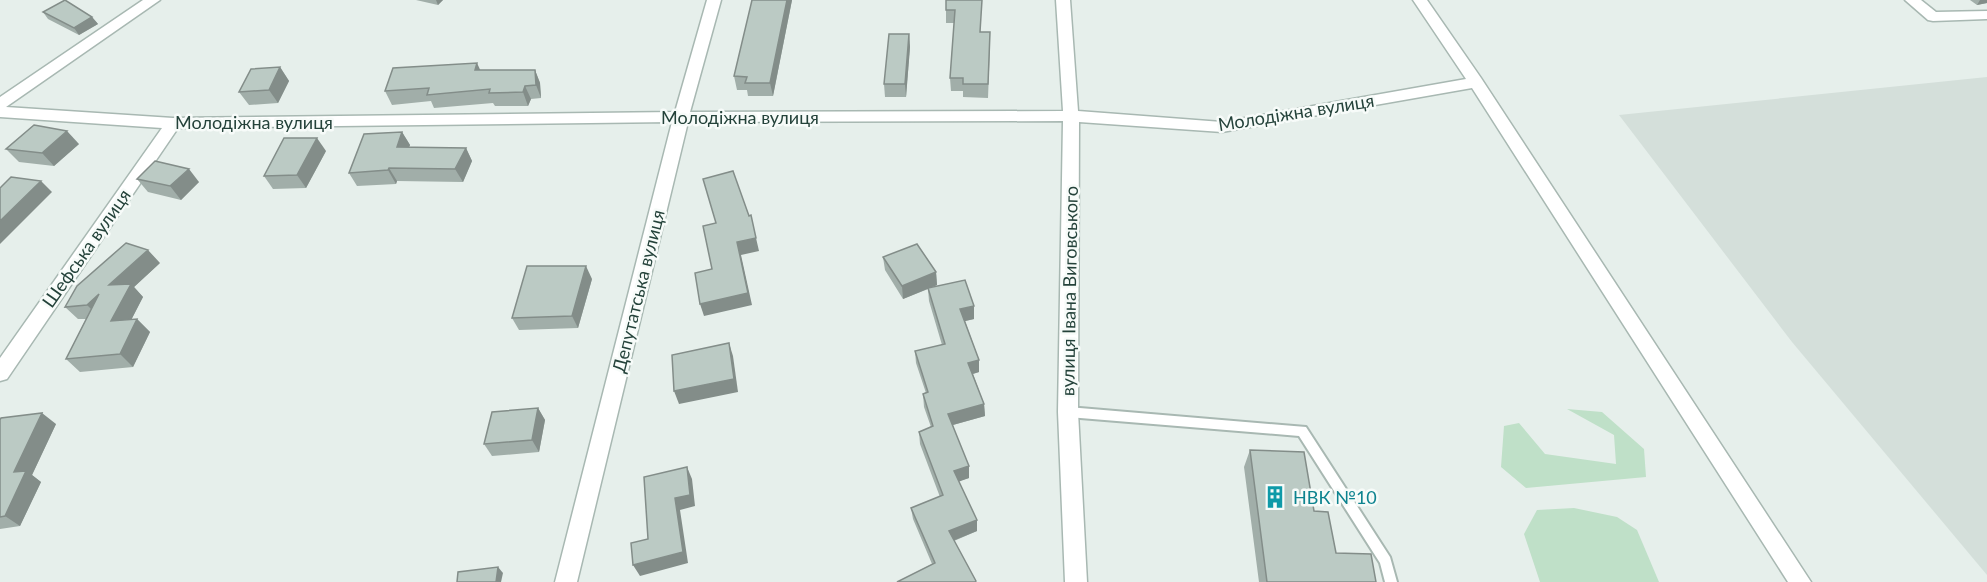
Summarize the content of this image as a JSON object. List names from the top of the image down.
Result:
{
  "streets": {
    "street": [
      "Молодіжна вулиця",
      "Шефська вулиця",
      "Депутатська вулиця",
      "вулиця Івана Виговського"
    ]
  },
  "crossings": [
    ["Молодіжна вулиця", "Шефська вулиця"],
    ["Молодіжна вулиця", "Депутатська вулиця"],
    ["Молодіжна вулиця", "вулиця Івана Виговського"]
  ],
  "places": {
    "building": ["НВК №10"]
  }
}
